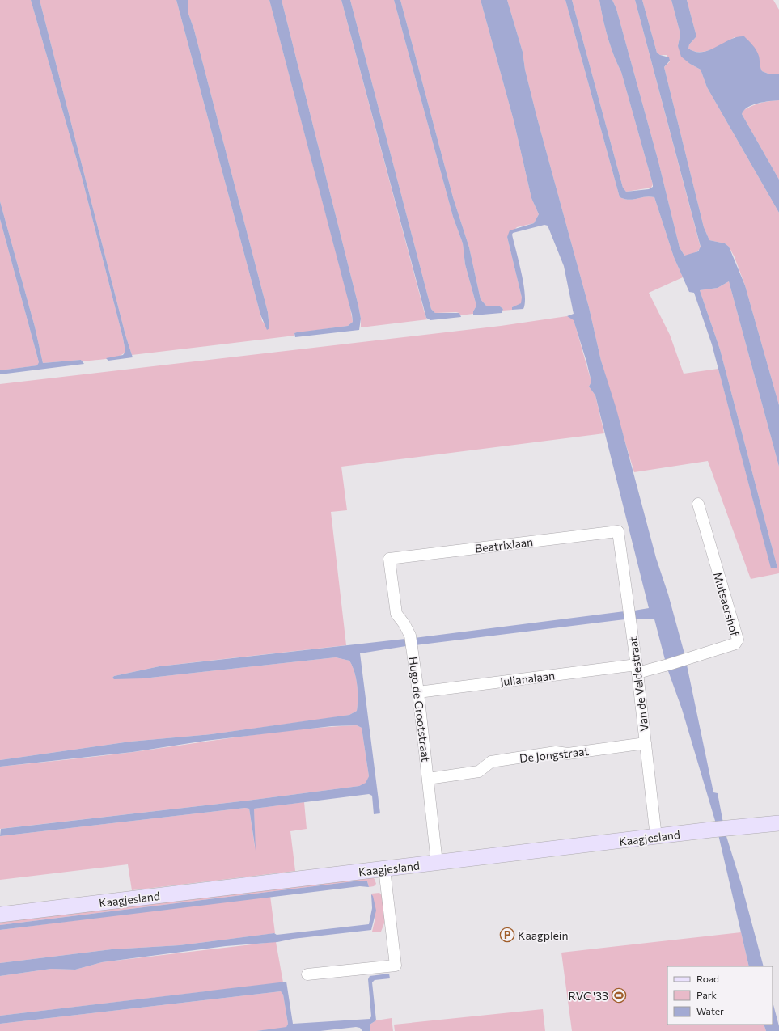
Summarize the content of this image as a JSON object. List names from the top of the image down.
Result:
{
  "streets": {
    "street": [
      "Beatrixlaan",
      "Mutsaershof",
      "Julianalaan",
      "Van de Veldestraat",
      "Hugo de Grootstraat",
      "De Jongstraat",
      "Kaagjesland"
    ]
  },
  "crossings": [
    ["Beatrixlaan", "Van de Veldestraat"],
    ["Beatrixlaan", "Hugo de Grootstraat"],
    ["Mutsaershof", "Julianalaan"],
    ["Mutsaershof", "Van de Veldestraat"],
    ["Julianalaan", "Van de Veldestraat"],
    ["Julianalaan", "Hugo de Grootstraat"],
    ["Van de Veldestraat", "De Jongstraat"],
    ["Van de Veldestraat", "Kaagjesland"],
    ["Hugo de Grootstraat", "De Jongstraat"],
    ["Hugo de Grootstraat", "Kaagjesland"]
  ],
  "places": {
    "parking": ["Kaagplein"],
    "sports": ["RVC '33"]
  },
  "legend": ["Road", "Park", "Water"]
}
